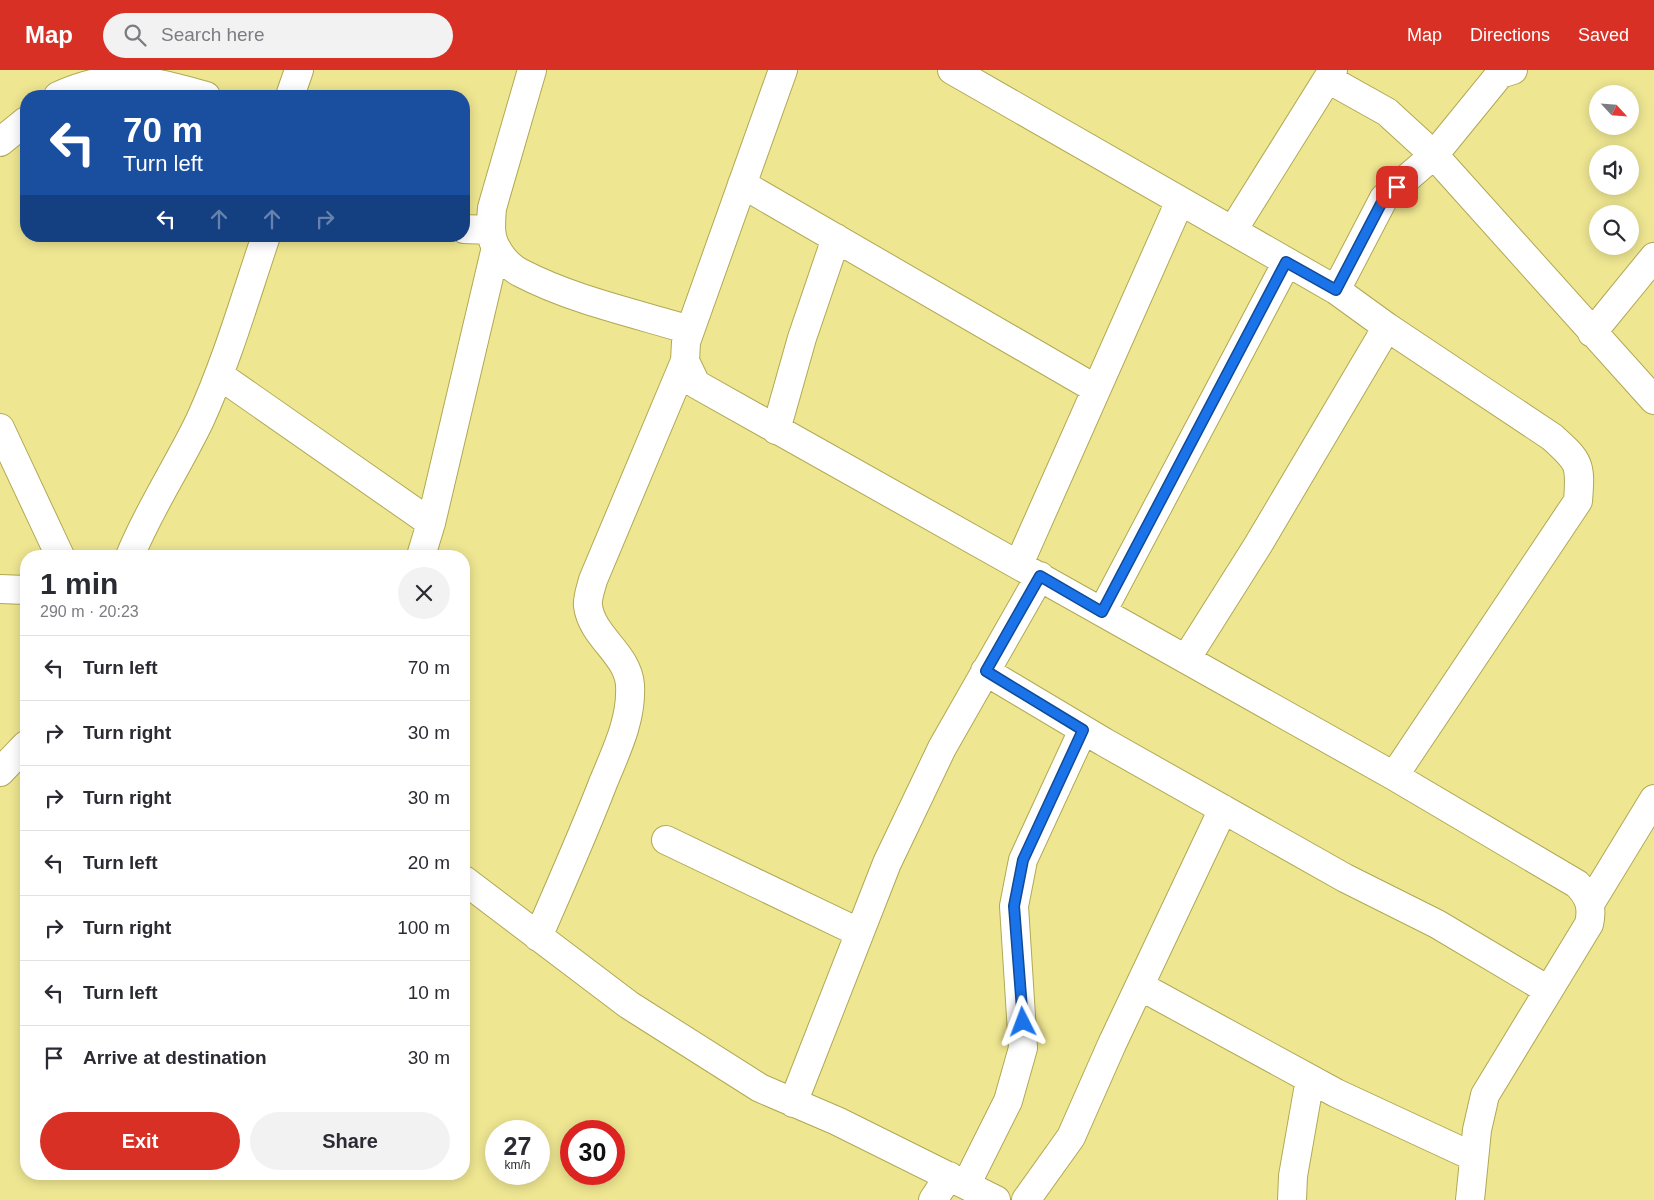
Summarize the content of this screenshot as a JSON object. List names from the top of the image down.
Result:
{
  "north": "bottom right",
  "page": {
    "header": "Map",
    "search": "Search here",
    "nav": ["Map", "Directions", "Saved"],
    "turn": ["70 m", "Turn left"],
    "heading": ["1 min", "290 m · 20:23"],
    "list": [
      {
        "name": "Turn left",
        "value": "70 m"
      },
      {
        "name": "Turn right",
        "value": "30 m"
      },
      {
        "name": "Turn right",
        "value": "30 m"
      },
      {
        "name": "Turn left",
        "value": "20 m"
      },
      {
        "name": "Turn right",
        "value": "100 m"
      },
      {
        "name": "Turn left",
        "value": "10 m"
      },
      {
        "name": "Arrive at destination",
        "value": "30 m"
      }
    ],
    "buttons": ["Exit", "Share"],
    "speed": "27 km/h",
    "limit": "30"
  }
}
